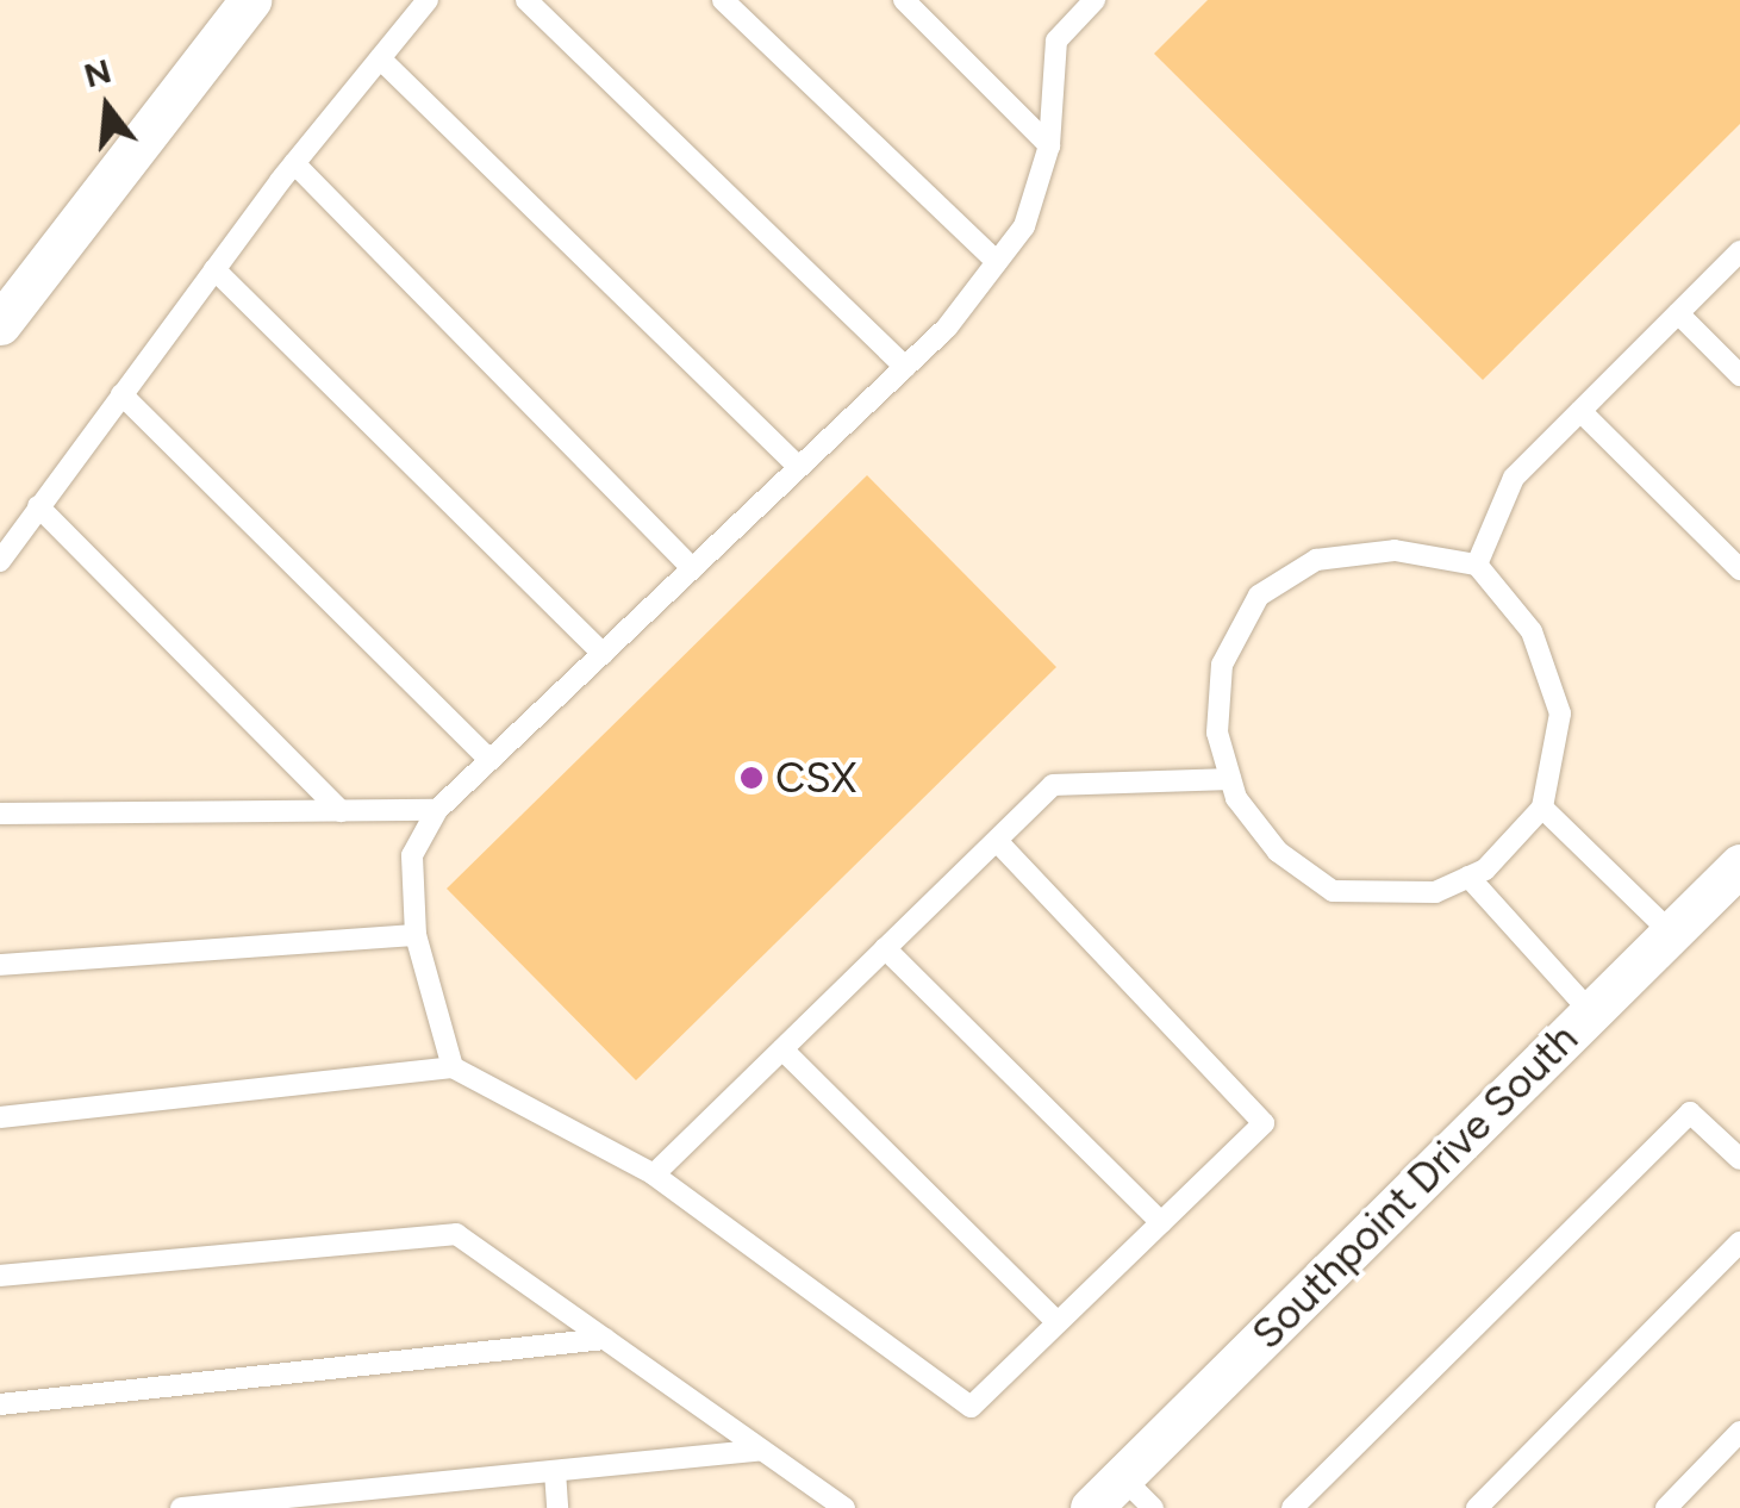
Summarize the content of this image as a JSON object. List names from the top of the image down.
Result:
{
  "streets": {
    "street": ["Southpoint Drive South"]
  },
  "places": ["CSX"],
  "north": "top"
}
